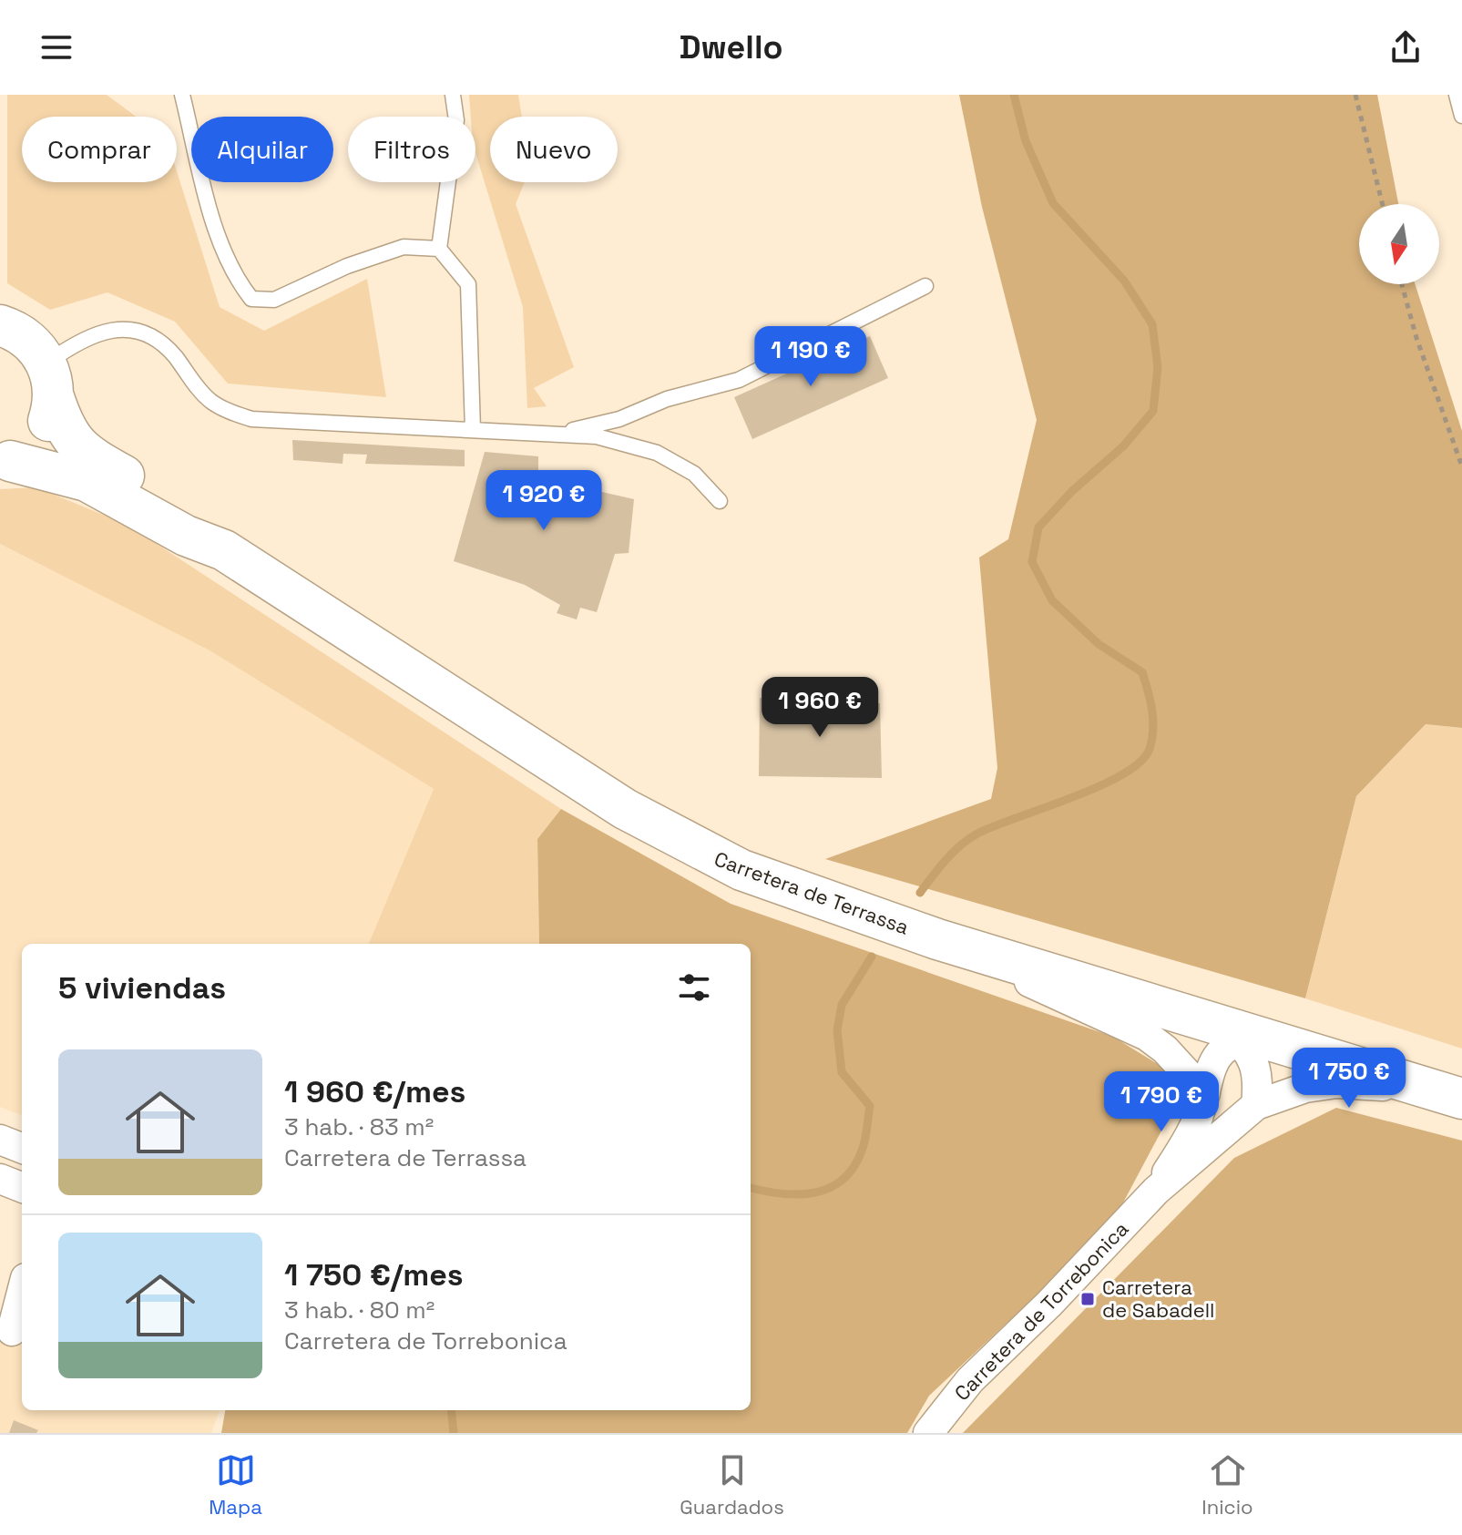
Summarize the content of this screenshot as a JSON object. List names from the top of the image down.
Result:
{
  "streets": {
    "main road": ["Carretera de Terrassa"],
    "street": ["Carretera de Torrebonica"]
  },
  "crossings": [
    ["Carretera de Terrassa", "Carretera de Torrebonica"]
  ],
  "places": {
    "transit": ["Carretera de Sabadell"]
  },
  "north": "bottom",
  "page": {
    "header": "Dwello",
    "chip": [
      "Comprar",
      "Alquilar",
      "Filtros",
      "Nuevo"
    ],
    "price": [
      "1 190 €",
      "1 920 €",
      "1 960 €",
      "1 750 €",
      "1 790 €"
    ],
    "heading": "5 viviendas",
    "list": [
      {
        "name": "1 960 €/mes",
        "note": "3 hab. · 83 m² · Carretera de Terrassa"
      },
      {
        "name": "1 750 €/mes",
        "note": "3 hab. · 80 m² · Carretera de Torrebonica"
      }
    ],
    "tabs": ["Mapa", "Guardados", "Inicio"]
  }
}
